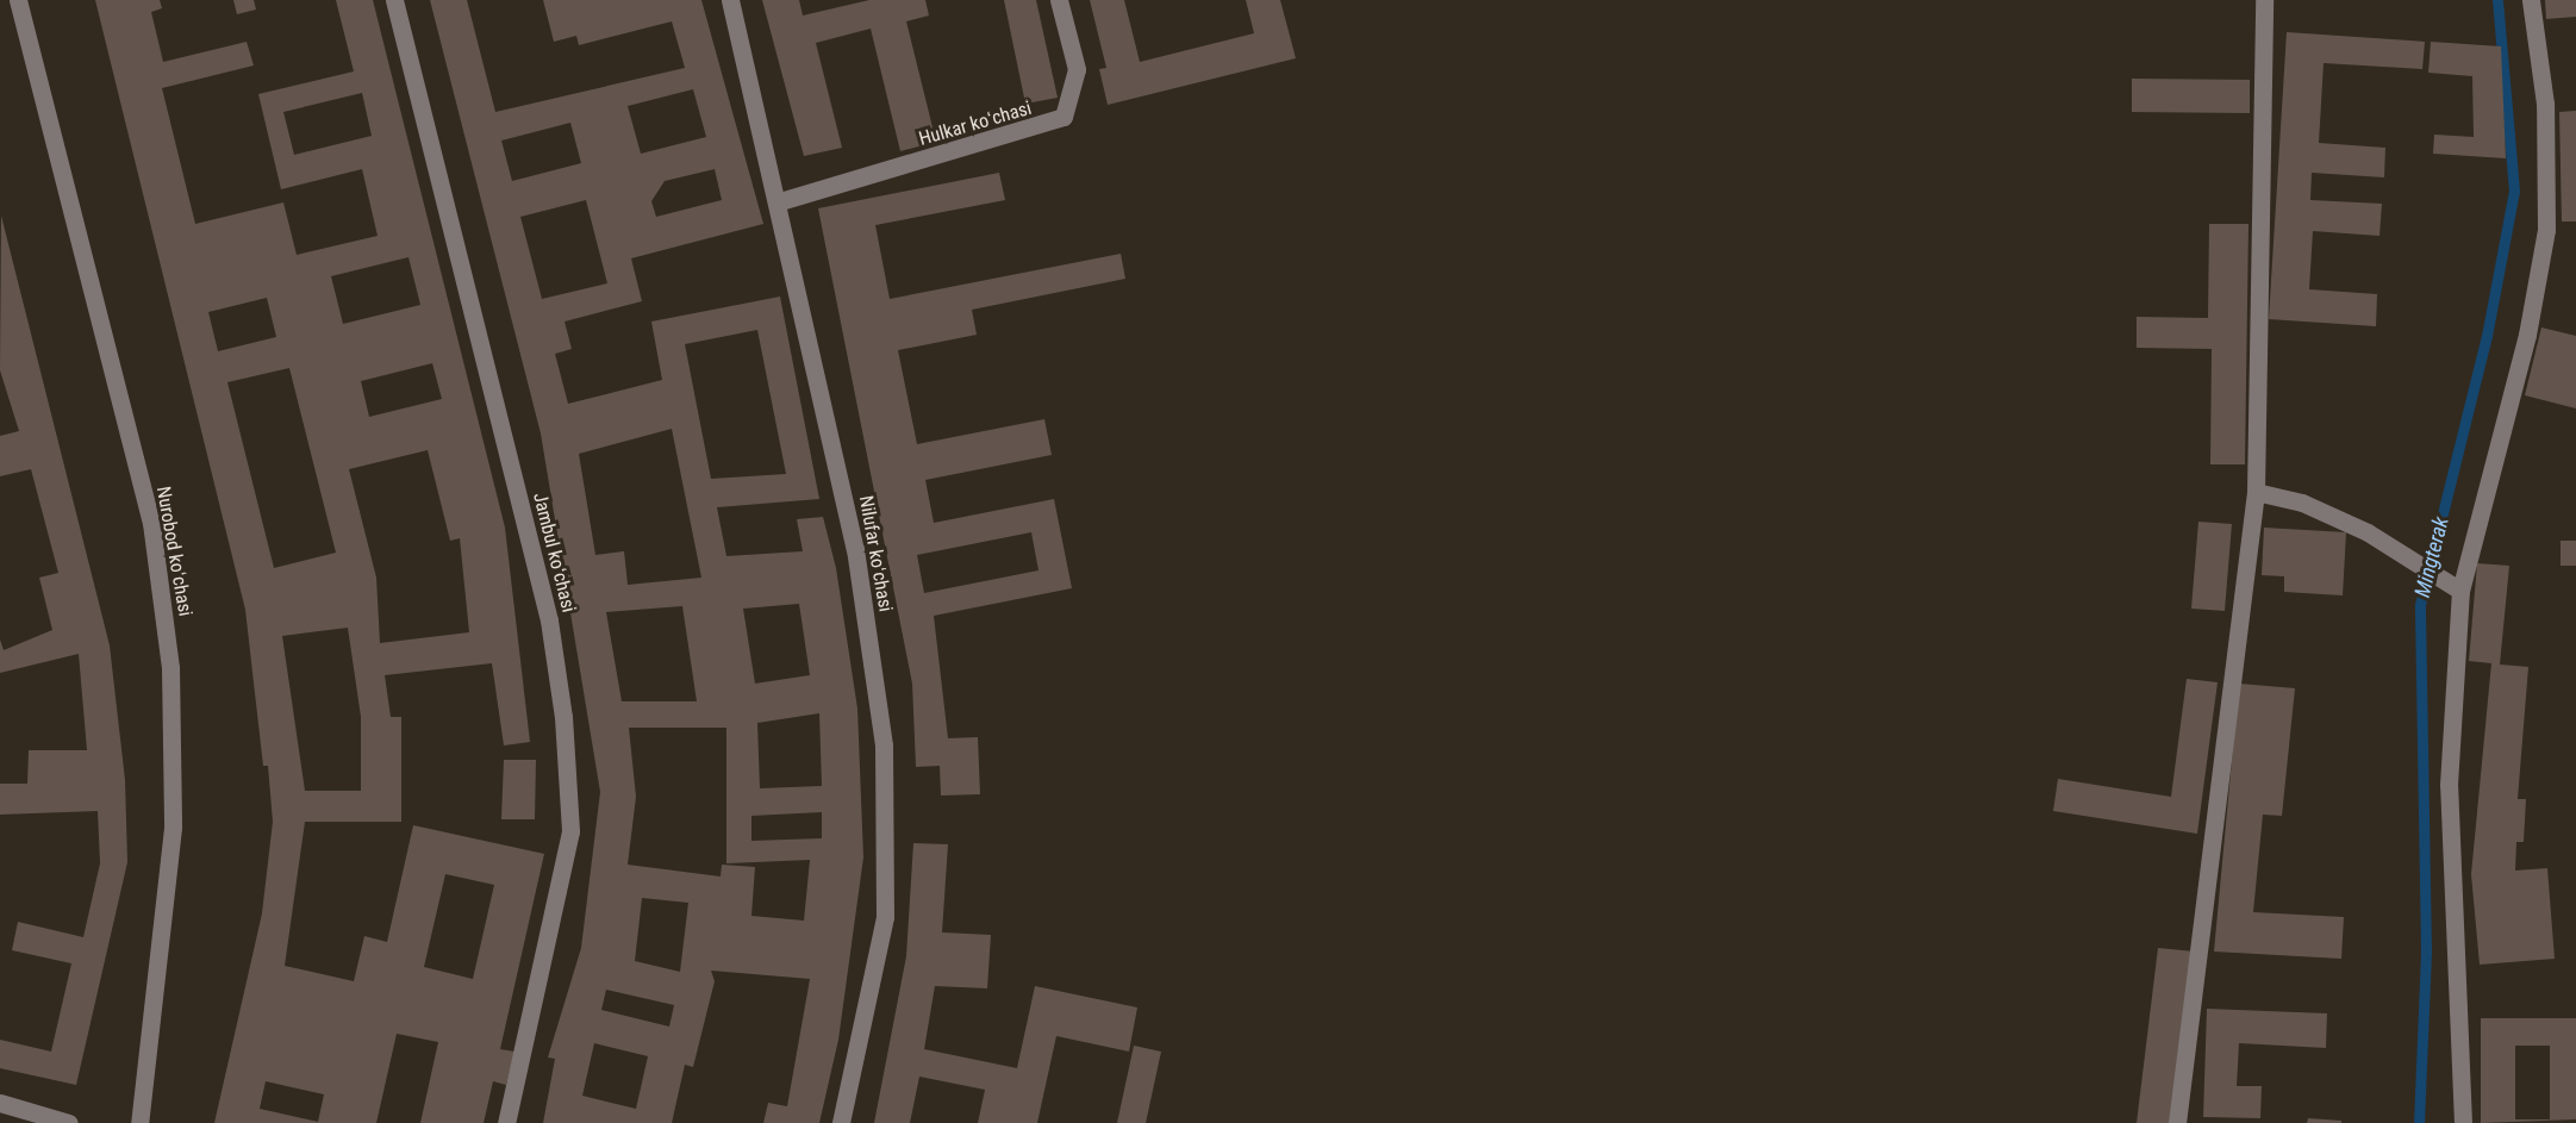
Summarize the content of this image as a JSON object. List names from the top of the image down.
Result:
{
  "streets": {
    "street": [
      "Hulkar koʻchasi",
      "Nurobod koʻchasi",
      "Jambul koʻchasi",
      "Nilufar koʻchasi"
    ]
  },
  "crossings": [
    ["Hulkar koʻchasi", "Nilufar koʻchasi"]
  ],
  "water": ["Mingterak"]
}
